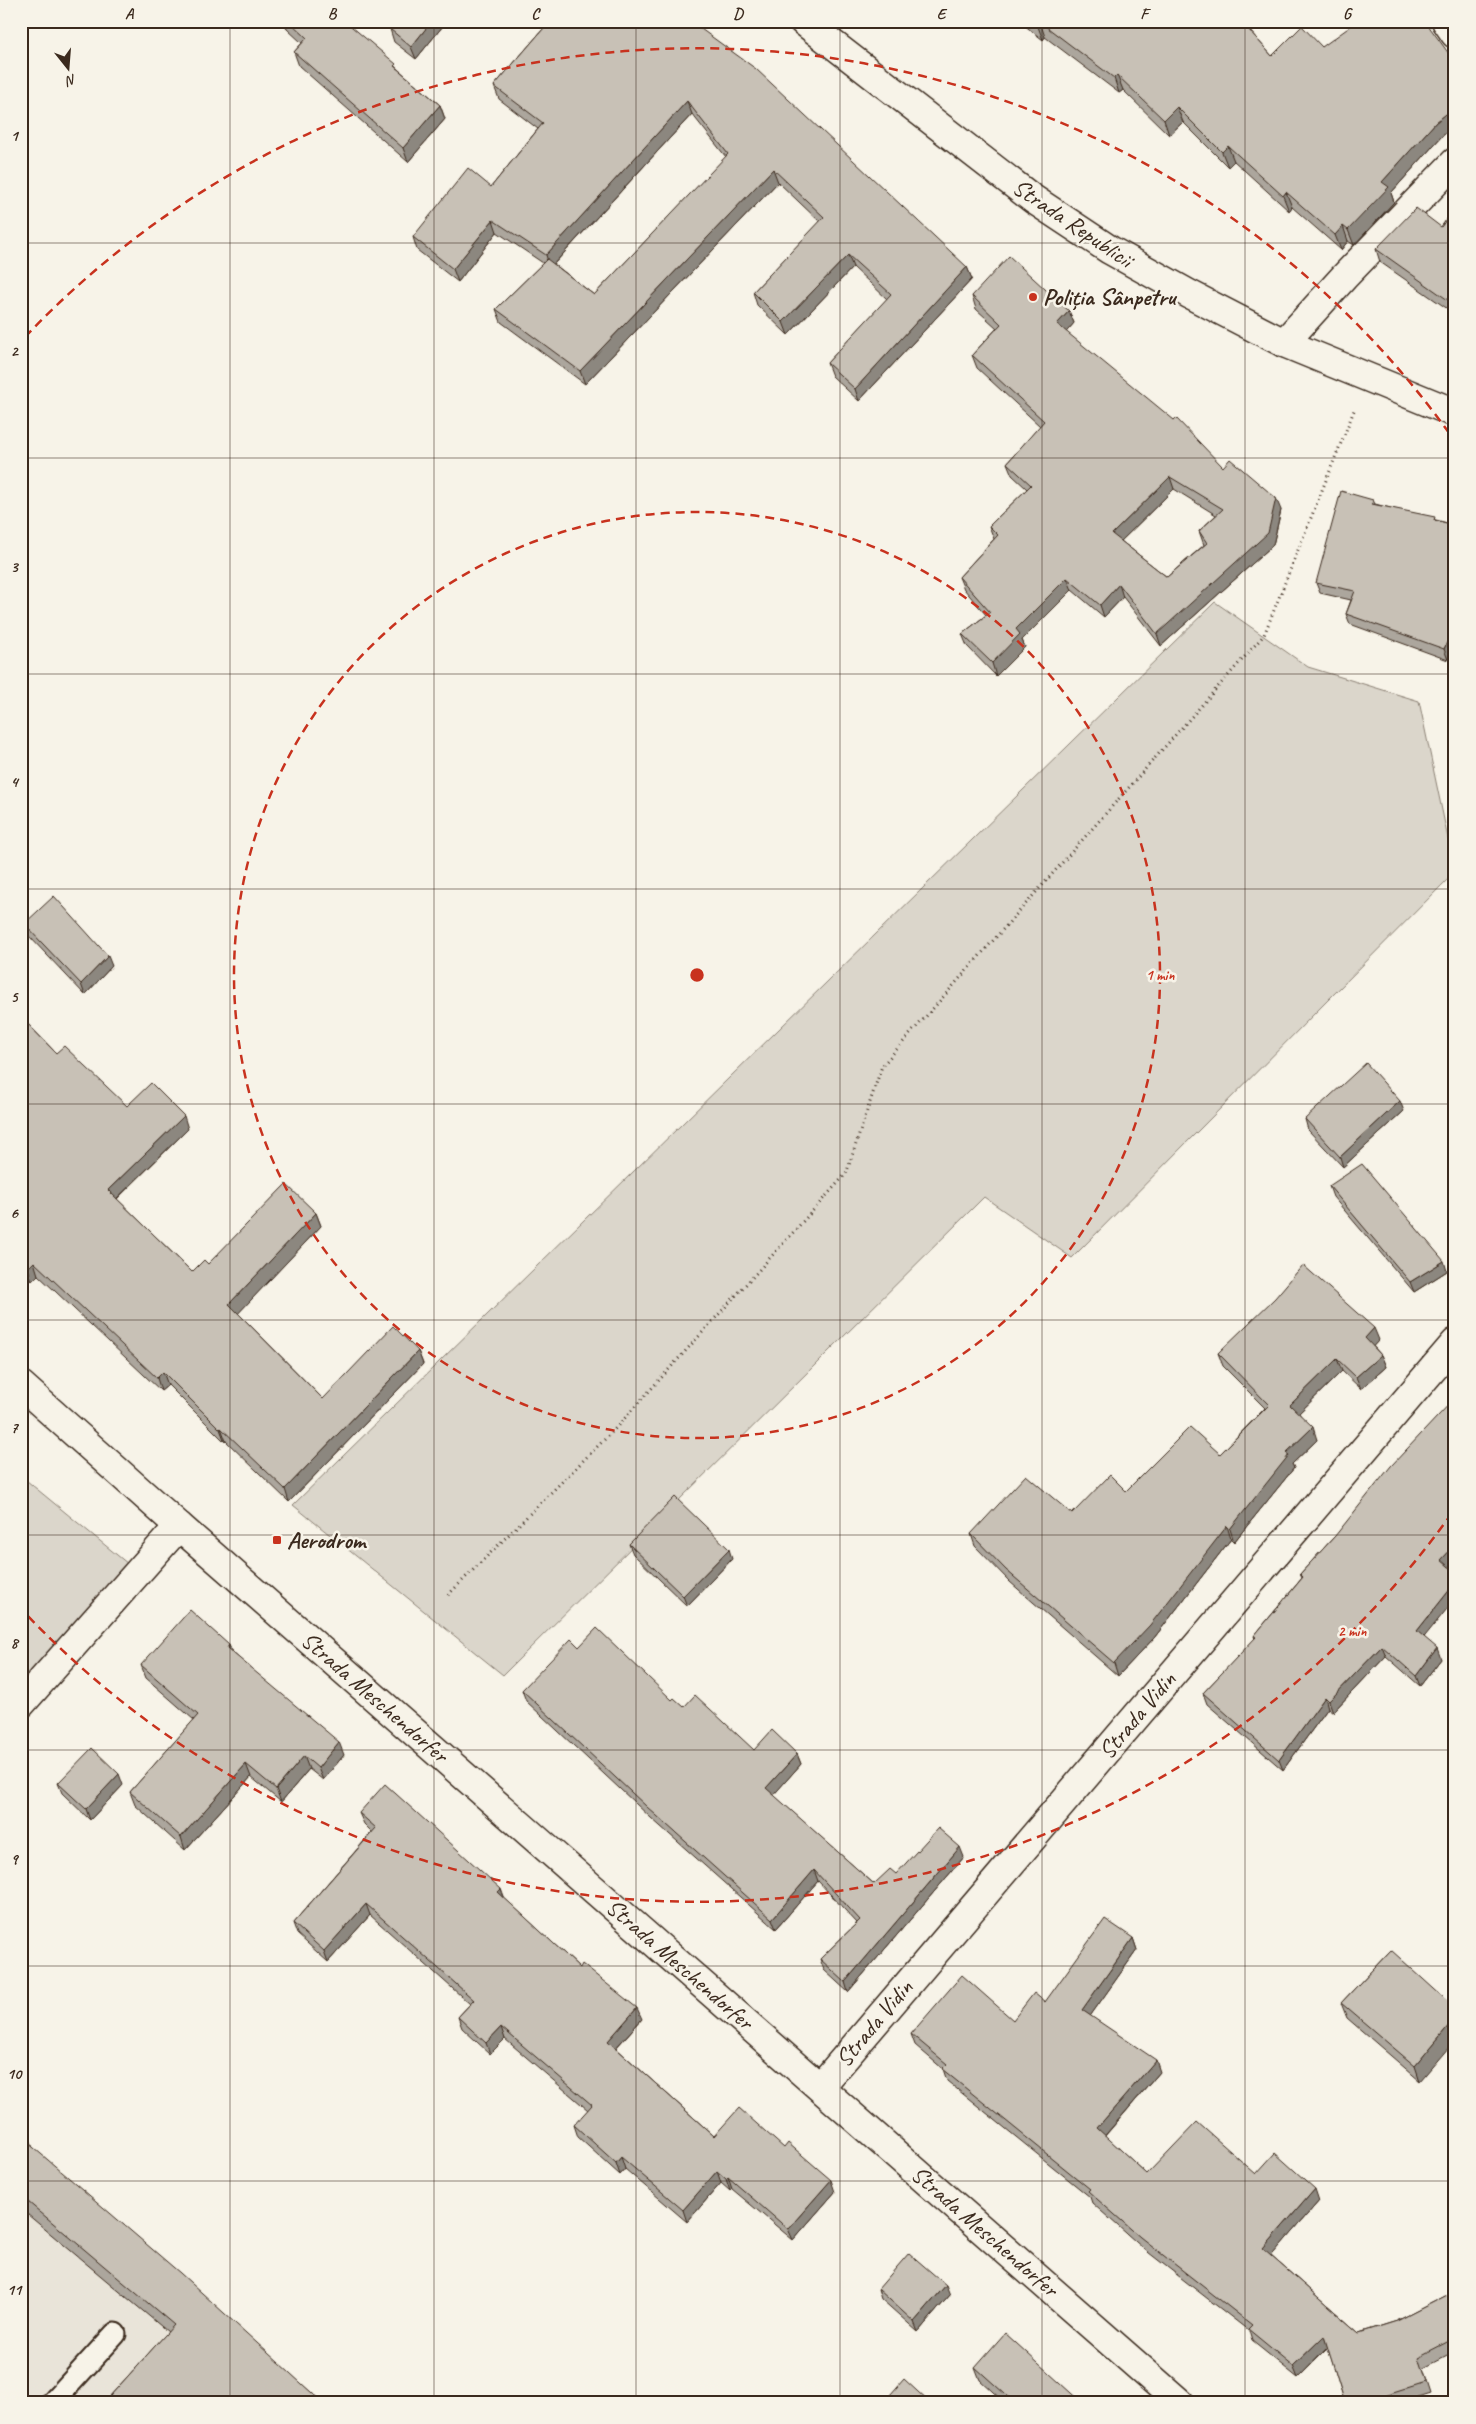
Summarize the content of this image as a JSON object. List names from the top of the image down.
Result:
{
  "streets": {
    "main road": ["Strada Republicii", "Strada Meschendorfer", "Strada Vidin"]
  },
  "crossings": [
    ["Strada Meschendorfer", "Strada Vidin"]
  ],
  "places": {
    "other": ["Poliția Sânpetru"],
    "transit": ["Aerodrom"]
  },
  "north": "bottom",
  "grid": {
    "columns": [
      "A",
      "B",
      "C",
      "D",
      "E",
      "F",
      "G"
    ],
    "rows": [
      "1",
      "2",
      "3",
      "4",
      "5",
      "6",
      "7",
      "8",
      "9",
      "10",
      "11"
    ]
  },
  "rings": ["1 min", "2 min"]
}
